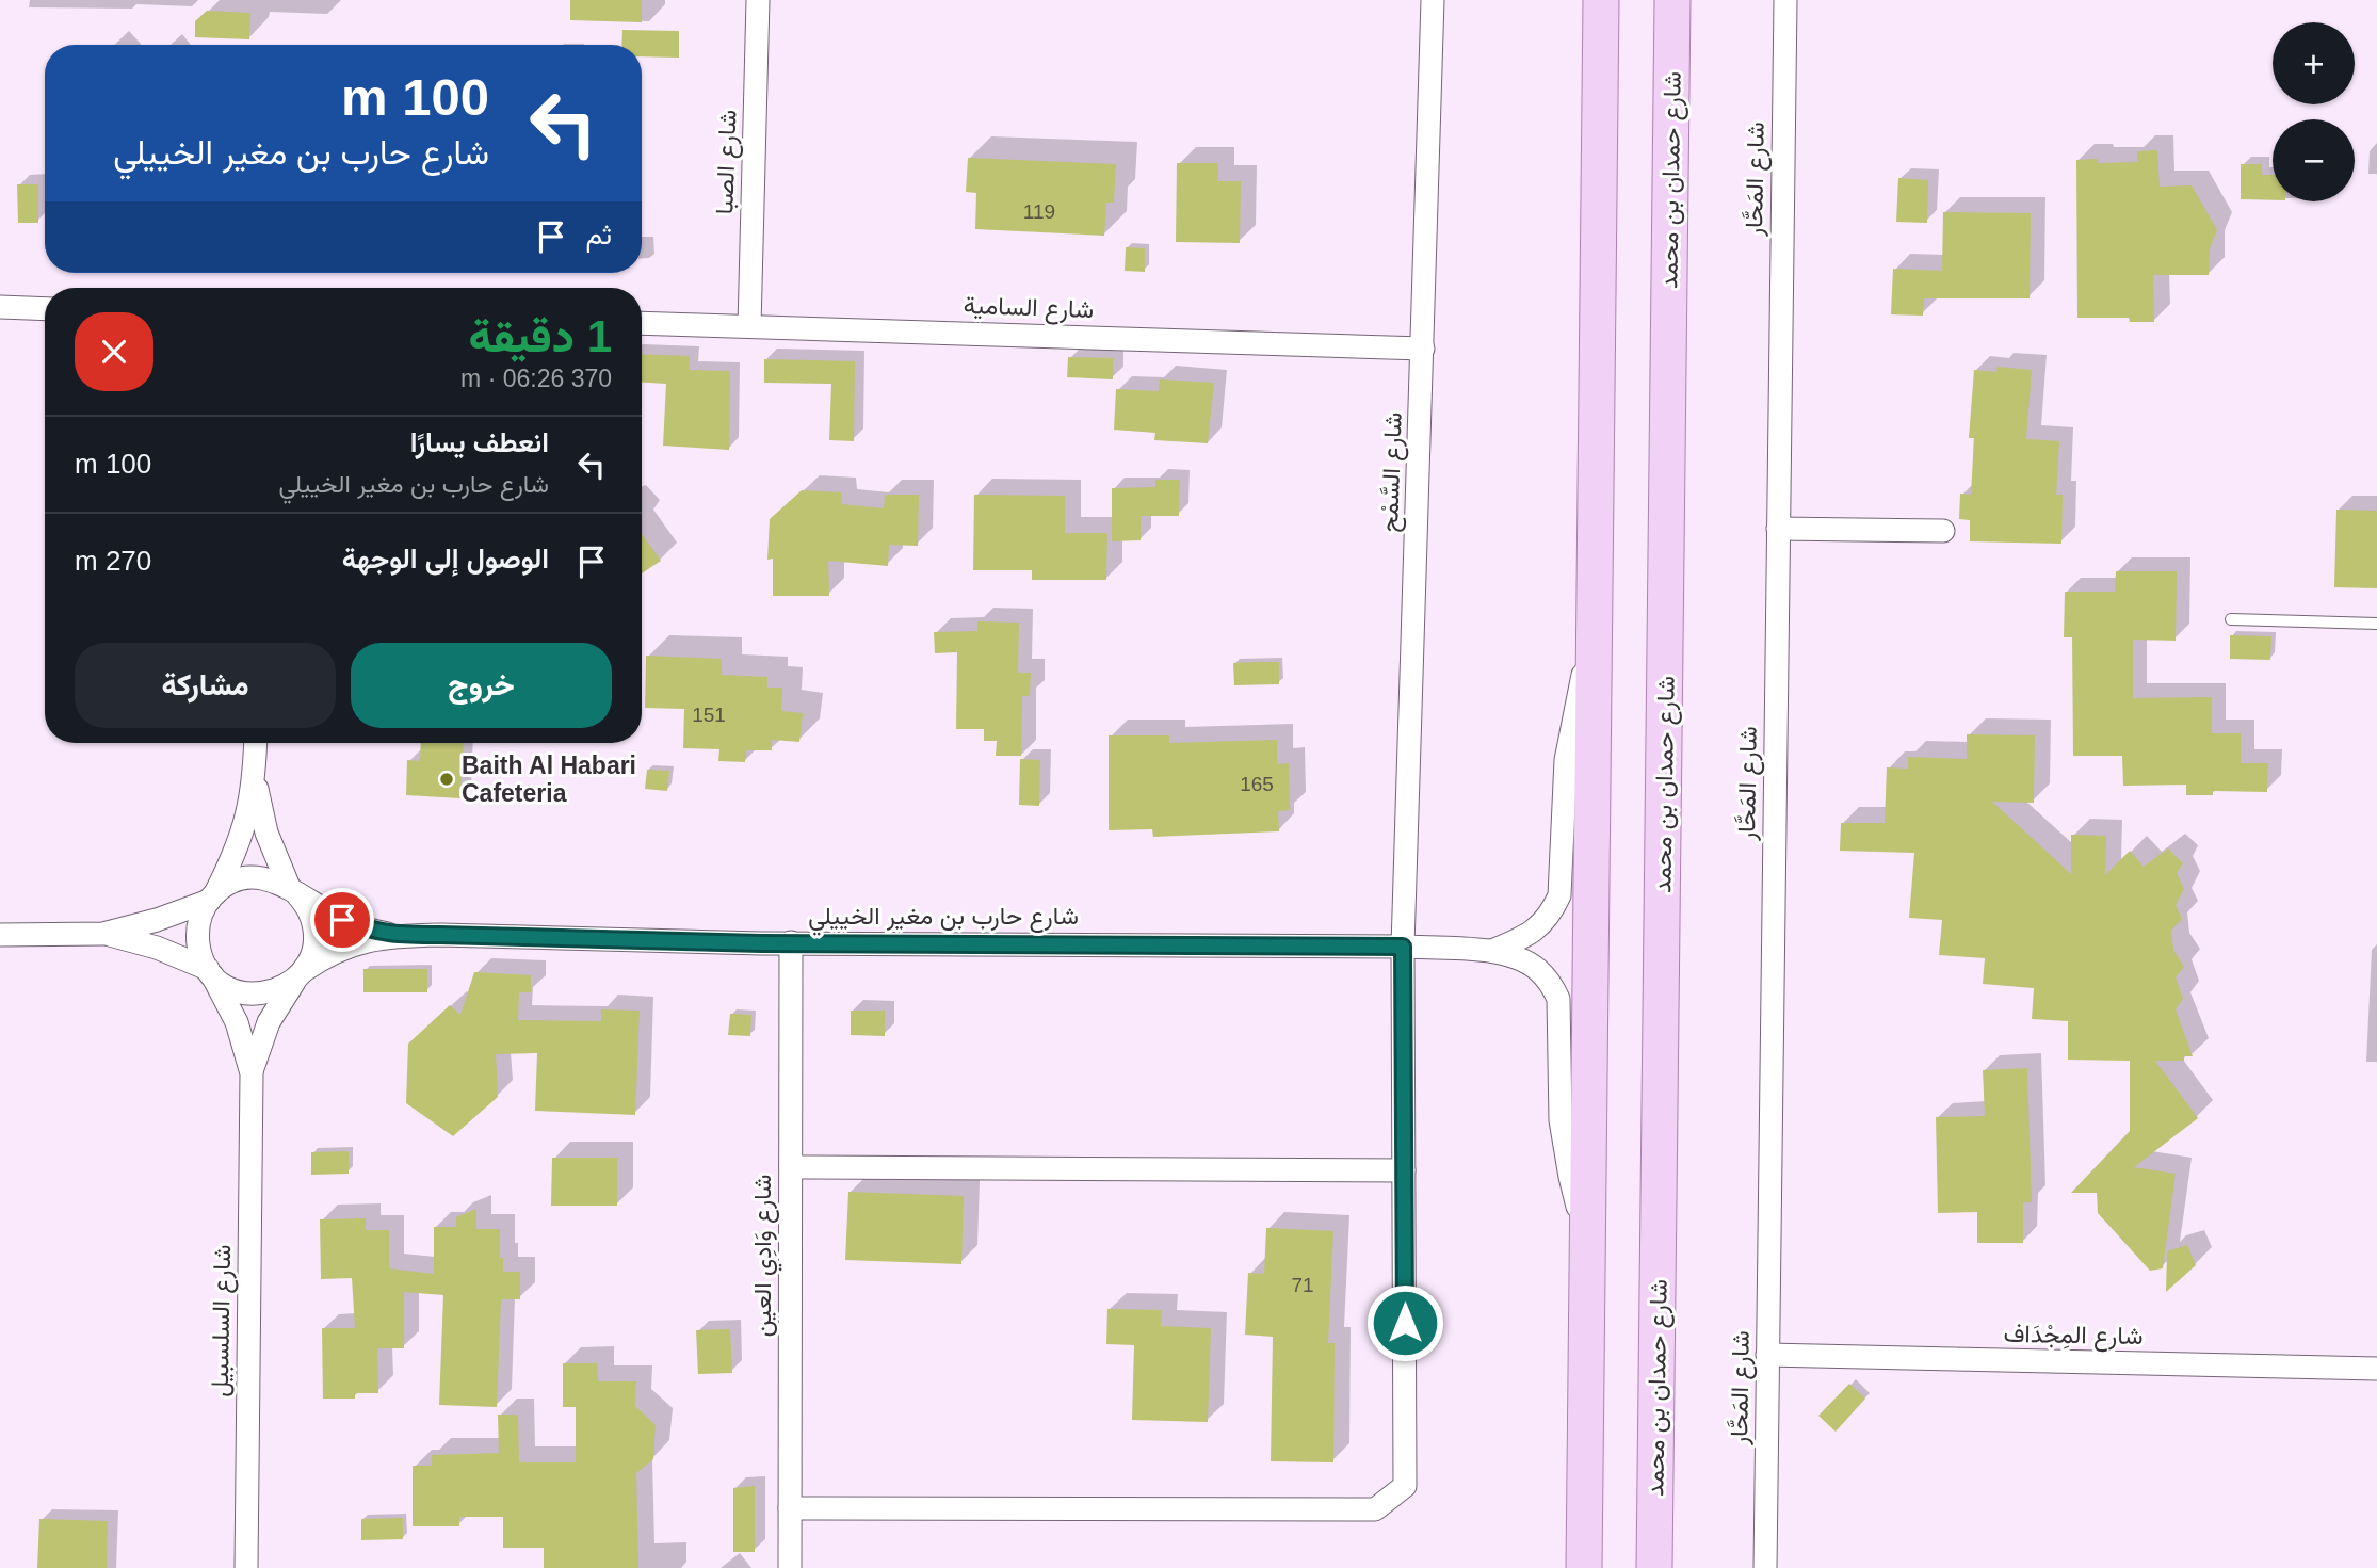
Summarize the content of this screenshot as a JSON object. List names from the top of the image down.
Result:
{
  "streets": {
    "main road": ["شارع حمدان بن محمد"],
    "street": [
      "شارع الصبا",
      "شارع المَحَّار",
      "شارع السامية",
      "شارع السَّمْح",
      "شارع حارب بن مغير الخييلي",
      "شارع وَادِي العين",
      "شارع السلسبيل",
      "شارع المِجْدَاف"
    ]
  },
  "crossings": [
    ["شارع الصبا", "شارع السامية"],
    ["شارع المَحَّار", "شارع المِجْدَاف"],
    ["شارع السامية", "شارع السَّمْح"],
    ["شارع السَّمْح", "شارع حارب بن مغير الخييلي"],
    ["شارع السَّمْح", "شارع وَادِي العين"],
    ["شارع حارب بن مغير الخييلي", "شارع وَادِي العين"],
    ["شارع حارب بن مغير الخييلي", "شارع السلسبيل"]
  ],
  "places": ["Baith Al Habari Cafeteria"],
  "house_numbers": [
    "119",
    "151",
    "165",
    "71"
  ],
  "page": {
    "map_buttons": ["+", "−"],
    "turn": ["100 m", "شارع حارب بن مغير الخييلي"],
    "then": "ثم",
    "heading": ["1 دقيقة", "370 m · 06:26"],
    "list": [
      {
        "name": "انعطف يسارًا",
        "note": "شارع حارب بن مغير الخييلي",
        "value": "100 m"
      },
      {
        "name": "الوصول إلى الوجهة",
        "value": "270 m"
      }
    ],
    "buttons": ["خروج", "مشاركة"]
  }
}
